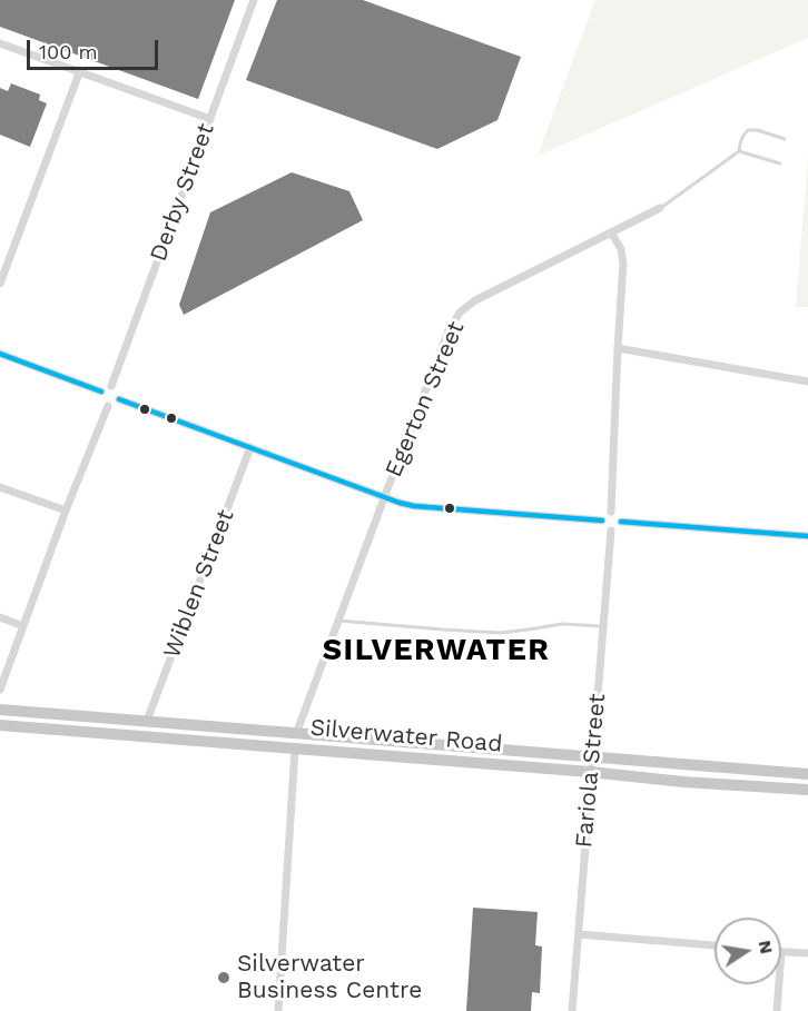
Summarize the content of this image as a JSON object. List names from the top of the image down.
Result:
{
  "streets": {
    "highway": ["Silverwater Road"],
    "street": [
      "Derby Street",
      "Egerton Street",
      "Wiblen Street",
      "Fariola Street"
    ]
  },
  "crossings": [
    ["Egerton Street", "Silverwater Road"],
    ["Wiblen Street", "Silverwater Road"],
    ["Silverwater Road", "Fariola Street"]
  ],
  "districts": ["SILVERWATER"],
  "places": ["Silverwater Business Centre"],
  "scale_bar": "100 m",
  "north": "right"
}
